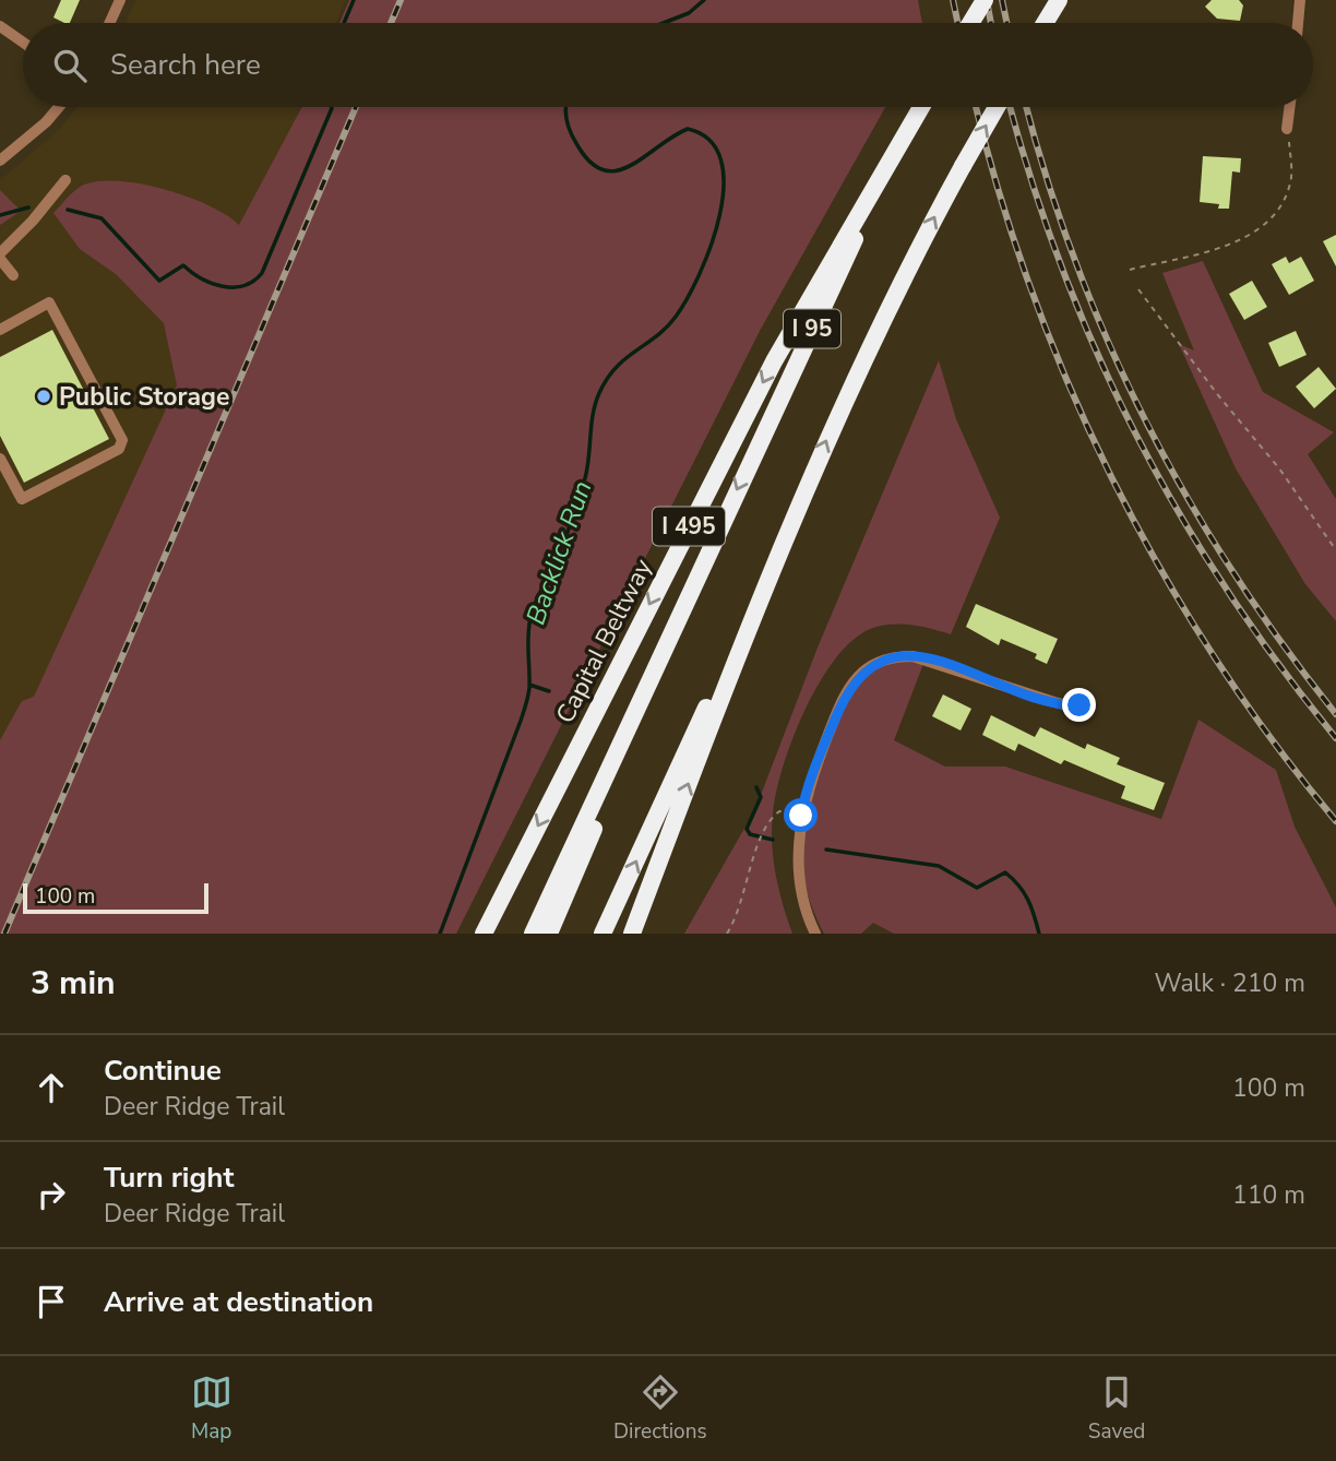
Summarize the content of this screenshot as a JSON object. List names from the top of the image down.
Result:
{
  "streets": {
    "highway": ["I 95", "I 495", "Capital Beltway"]
  },
  "crossings": [
    ["I 95", "Capital Beltway"]
  ],
  "water": ["Backlick Run"],
  "places": ["Public Storage"],
  "scale_bar": "100 m",
  "page": {
    "search": "Search here",
    "scale": "100 m",
    "heading": ["3 min", "Walk · 210 m"],
    "list": [
      ["Continue", "Deer Ridge Trail", "100 m"],
      ["Turn right", "Deer Ridge Trail", "110 m"],
      "Arrive at destination"
    ],
    "nav": ["Map", "Directions", "Saved"]
  }
}
